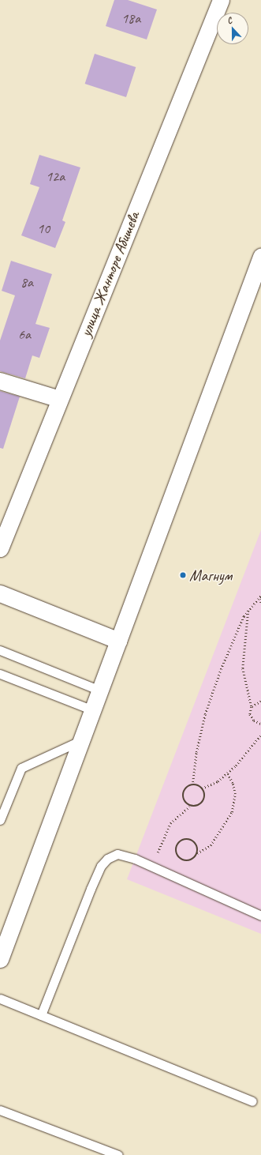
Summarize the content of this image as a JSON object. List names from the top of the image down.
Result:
{
  "streets": {
    "street": ["улица Жанторе Абишева"]
  },
  "places": ["Магнум"],
  "house_numbers": [
    "18а",
    "12а",
    "10",
    "8а",
    "6а"
  ],
  "north": "top"
}
